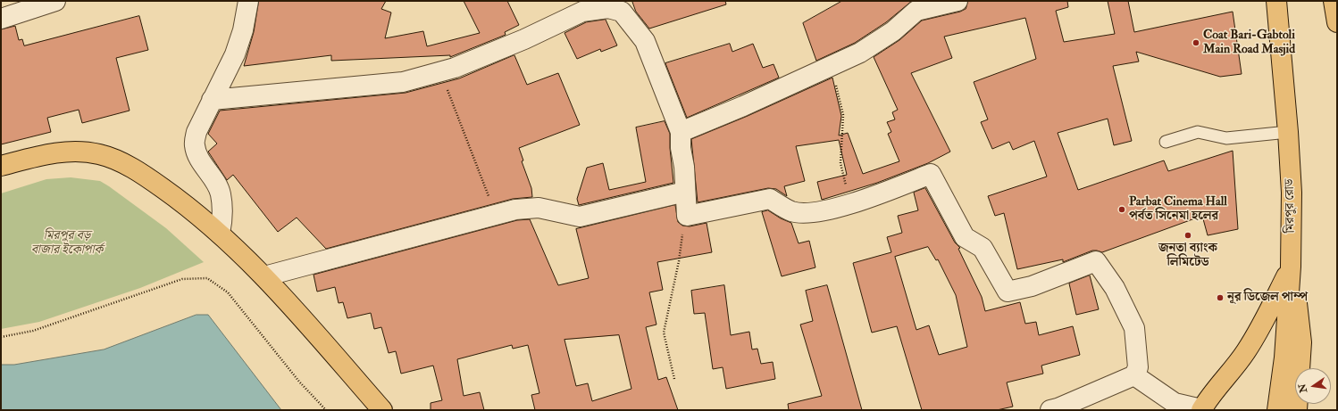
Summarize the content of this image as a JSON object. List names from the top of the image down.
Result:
{
  "streets": {
    "highway": ["মিরপুর রোড"]
  },
  "parks": ["মিরপুর বড় বাজার ইকোপার্ক"],
  "places": [
    "Coat Bari-Gabtoli Main Road Masjid",
    "Parbat Cinema Hall পর্বত সিনেমা হলের",
    "জনতা ব্যাংক লিমিটেড",
    "নূর ডিজেল পাম্প"
  ],
  "north": "left"
}
